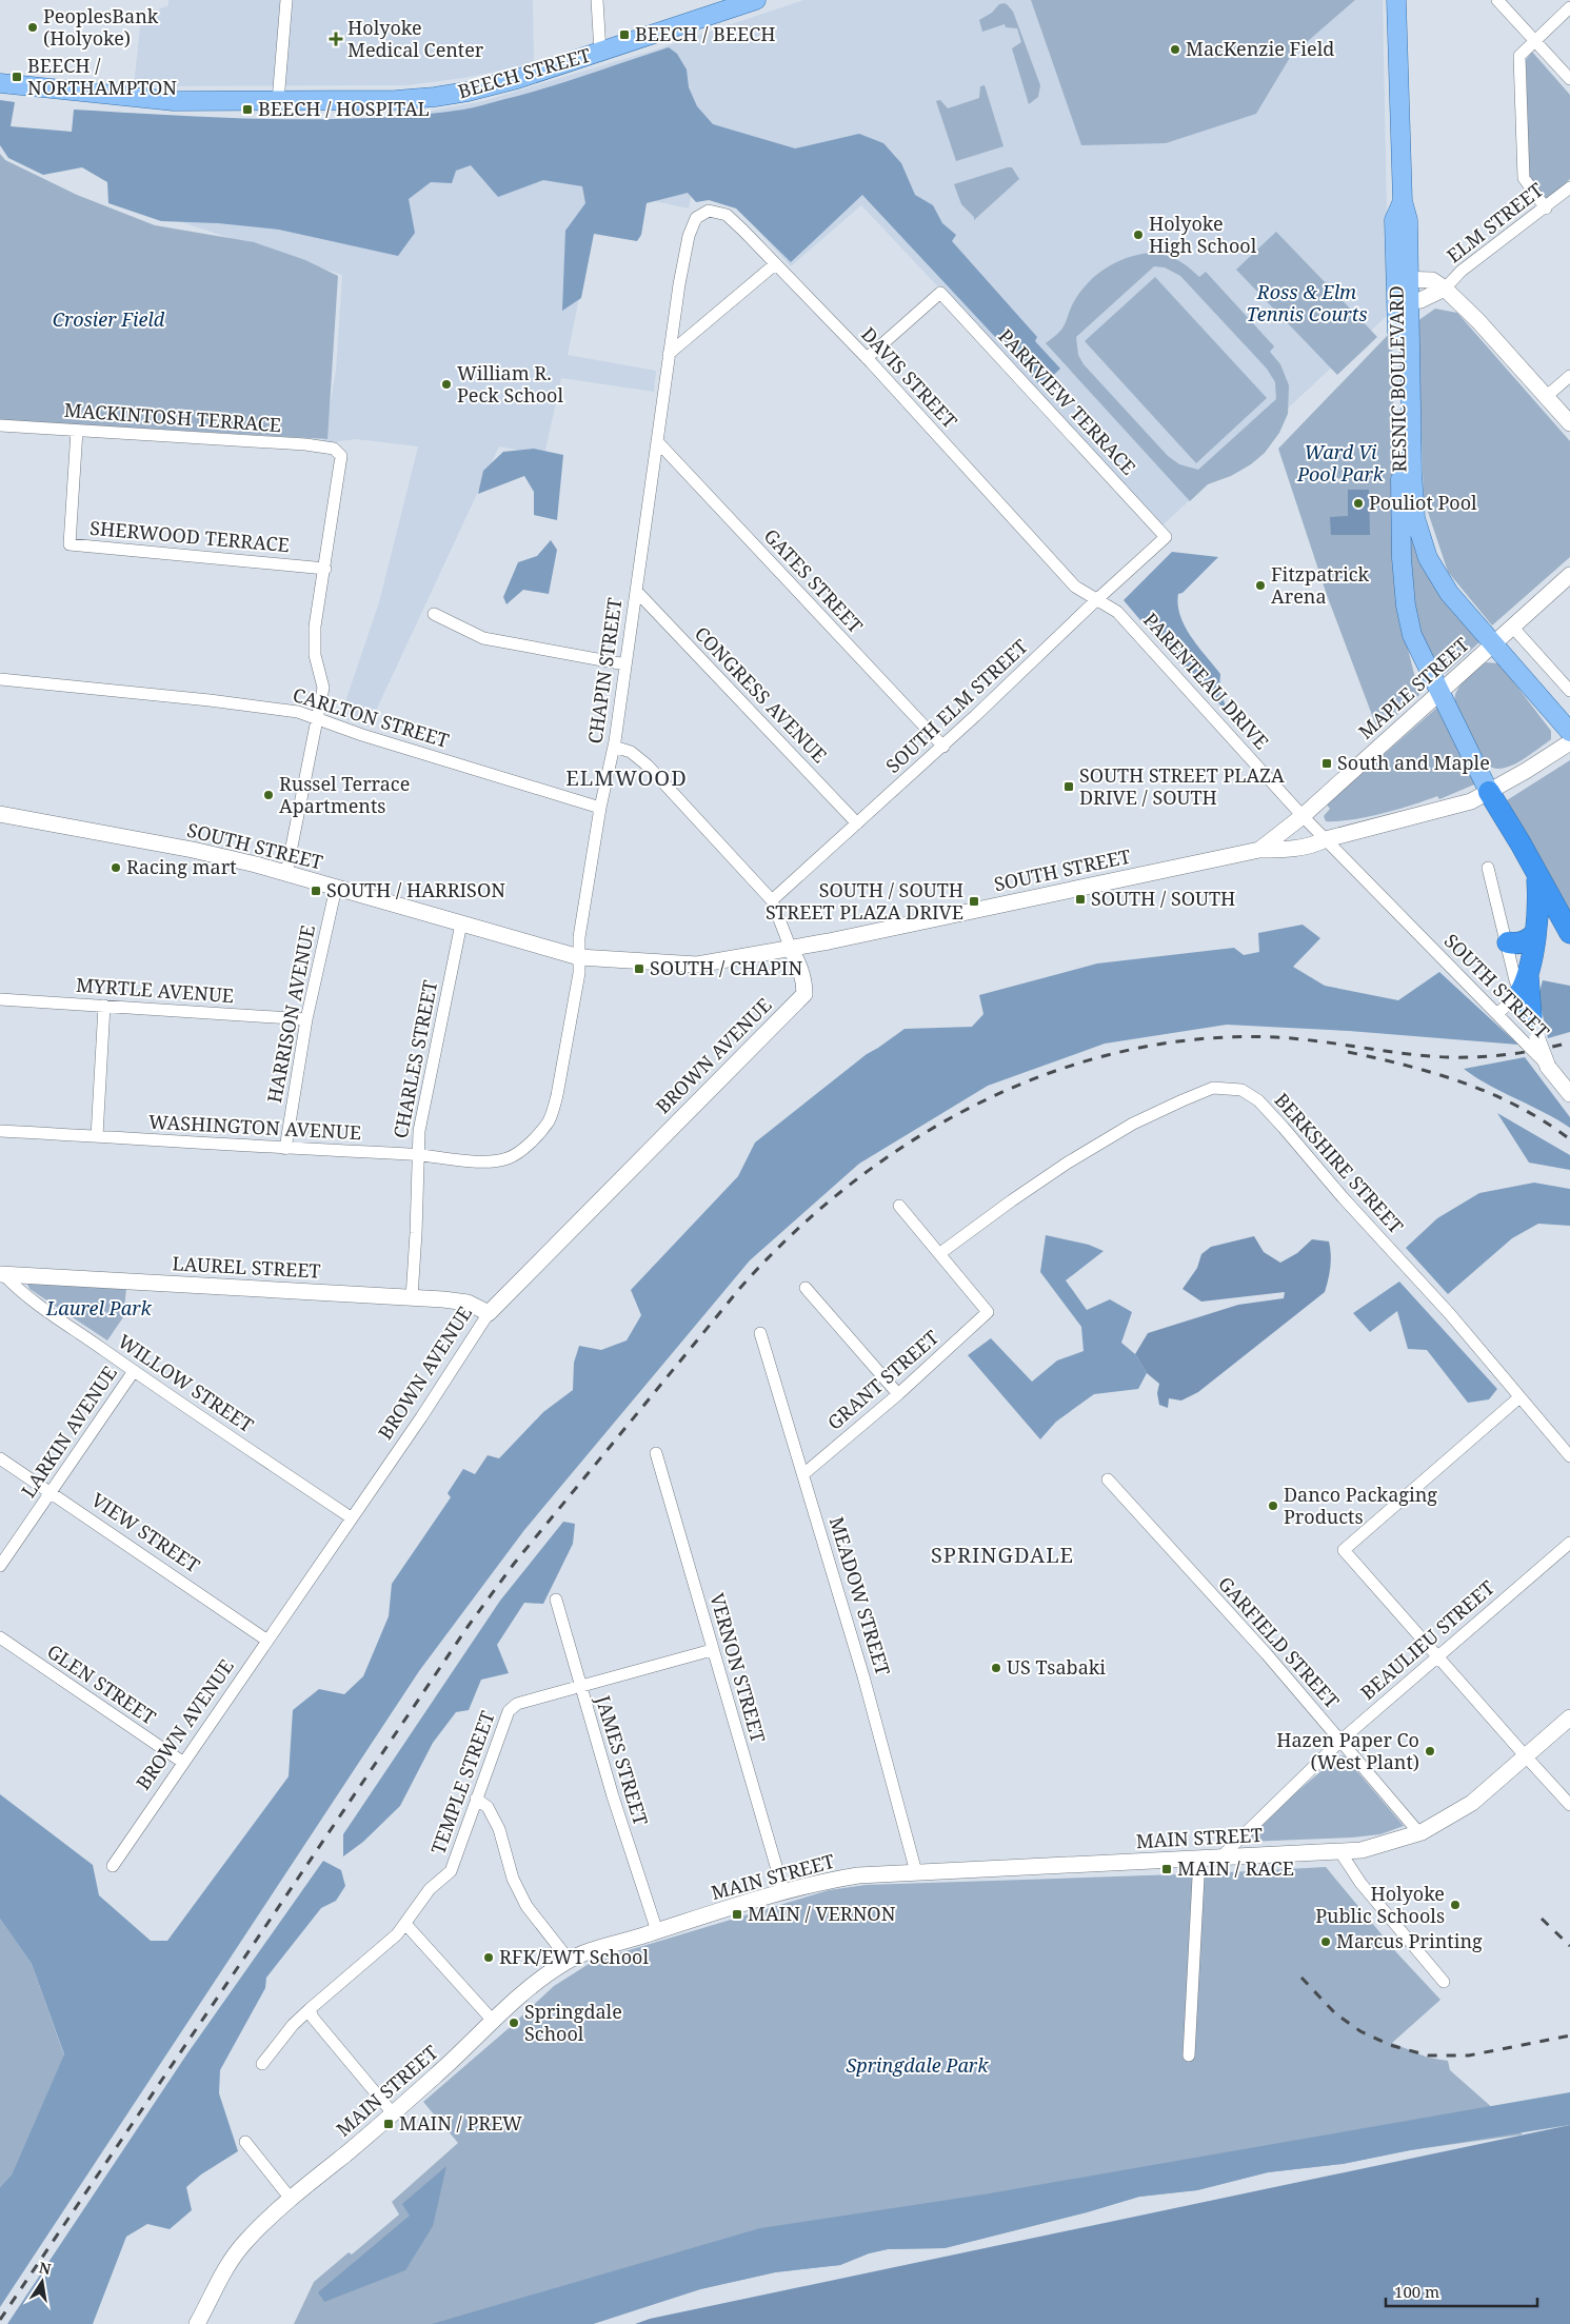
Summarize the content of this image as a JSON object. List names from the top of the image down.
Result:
{
  "streets": {
    "main road": [
      "BEECH STREET",
      "RESNIC BOULEVARD",
      "MAPLE STREET",
      "SOUTH STREET",
      "BROWN AVENUE",
      "LAUREL STREET",
      "MAIN STREET"
    ],
    "street": [
      "ELM STREET",
      "DAVIS STREET",
      "PARKVIEW TERRACE",
      "MACKINTOSH TERRACE",
      "SHERWOOD TERRACE",
      "GATES STREET",
      "CHAPIN STREET",
      "PARENTEAU DRIVE",
      "CONGRESS AVENUE",
      "SOUTH ELM STREET",
      "CARLTON STREET",
      "MYRTLE AVENUE",
      "HARRISON AVENUE",
      "CHARLES STREET",
      "WASHINGTON AVENUE",
      "BERKSHIRE STREET",
      "GRANT STREET",
      "WILLOW STREET",
      "LARKIN AVENUE",
      "VIEW STREET",
      "MEADOW STREET",
      "BEAULIEU STREET",
      "GARFIELD STREET",
      "VERNON STREET",
      "GLEN STREET",
      "JAMES STREET",
      "TEMPLE STREET"
    ]
  },
  "crossings": [
    ["DAVIS STREET", "PARKVIEW TERRACE"],
    ["DAVIS STREET", "CHAPIN STREET"],
    ["DAVIS STREET", "PARENTEAU DRIVE"],
    ["DAVIS STREET", "SOUTH ELM STREET"],
    ["RESNIC BOULEVARD", "MAPLE STREET"],
    ["PARKVIEW TERRACE", "SOUTH ELM STREET"],
    ["MACKINTOSH TERRACE", "SHERWOOD TERRACE"],
    ["GATES STREET", "CHAPIN STREET"],
    ["GATES STREET", "SOUTH ELM STREET"],
    ["CHAPIN STREET", "CONGRESS AVENUE"],
    ["CHAPIN STREET", "CARLTON STREET"],
    ["CHAPIN STREET", "SOUTH STREET"],
    ["CHAPIN STREET", "WASHINGTON AVENUE"],
    ["PARENTEAU DRIVE", "MAPLE STREET"],
    ["PARENTEAU DRIVE", "SOUTH ELM STREET"],
    ["PARENTEAU DRIVE", "SOUTH STREET"],
    ["MAPLE STREET", "SOUTH STREET"],
    ["CONGRESS AVENUE", "SOUTH ELM STREET"],
    ["SOUTH STREET", "HARRISON AVENUE"],
    ["SOUTH STREET", "BROWN AVENUE"],
    ["SOUTH STREET", "CHARLES STREET"],
    ["MYRTLE AVENUE", "HARRISON AVENUE"],
    ["HARRISON AVENUE", "WASHINGTON AVENUE"],
    ["BROWN AVENUE", "LAUREL STREET"],
    ["BROWN AVENUE", "WILLOW STREET"],
    ["BROWN AVENUE", "VIEW STREET"],
    ["BROWN AVENUE", "GLEN STREET"],
    ["CHARLES STREET", "WASHINGTON AVENUE"],
    ["CHARLES STREET", "LAUREL STREET"],
    ["BERKSHIRE STREET", "GRANT STREET"],
    ["LAUREL STREET", "WILLOW STREET"],
    ["GRANT STREET", "MEADOW STREET"],
    ["WILLOW STREET", "LARKIN AVENUE"],
    ["LARKIN AVENUE", "VIEW STREET"],
    ["MEADOW STREET", "MAIN STREET"],
    ["BEAULIEU STREET", "GARFIELD STREET"],
    ["BEAULIEU STREET", "MAIN STREET"],
    ["GARFIELD STREET", "MAIN STREET"],
    ["VERNON STREET", "TEMPLE STREET"],
    ["VERNON STREET", "MAIN STREET"],
    ["JAMES STREET", "TEMPLE STREET"],
    ["JAMES STREET", "MAIN STREET"]
  ],
  "districts": ["ELMWOOD", "SPRINGDALE"],
  "parks": [
    "Ross & Elm Tennis Courts",
    "Crosier Field",
    "Ward Vi Pool Park",
    "Laurel Park",
    "Springdale Park"
  ],
  "places": {
    "other": [
      "PeoplesBank (Holyoke)",
      "MacKenzie Field",
      "Holyoke High School",
      "William R. Peck School",
      "Pouliot Pool",
      "Fitzpatrick Arena",
      "Russel Terrace Apartments",
      "Racing mart",
      "Danco Packaging Products",
      "US Tsabaki",
      "Hazen Paper Co (West Plant)",
      "Holyoke Public Schools",
      "Marcus Printing",
      "RFK/EWT School",
      "Springdale School"
    ],
    "transit": [
      "BEECH / BEECH",
      "BEECH / NORTHAMPTON",
      "BEECH / HOSPITAL",
      "South and Maple",
      "SOUTH STREET PLAZA DRIVE / SOUTH",
      "SOUTH / HARRISON",
      "SOUTH / SOUTH",
      "SOUTH / SOUTH STREET PLAZA DRIVE",
      "SOUTH / CHAPIN",
      "MAIN / RACE",
      "MAIN / VERNON",
      "MAIN / PREW"
    ],
    "health": ["Holyoke Medical Center"]
  },
  "scale_bar": "100 m",
  "north": "top"
}
